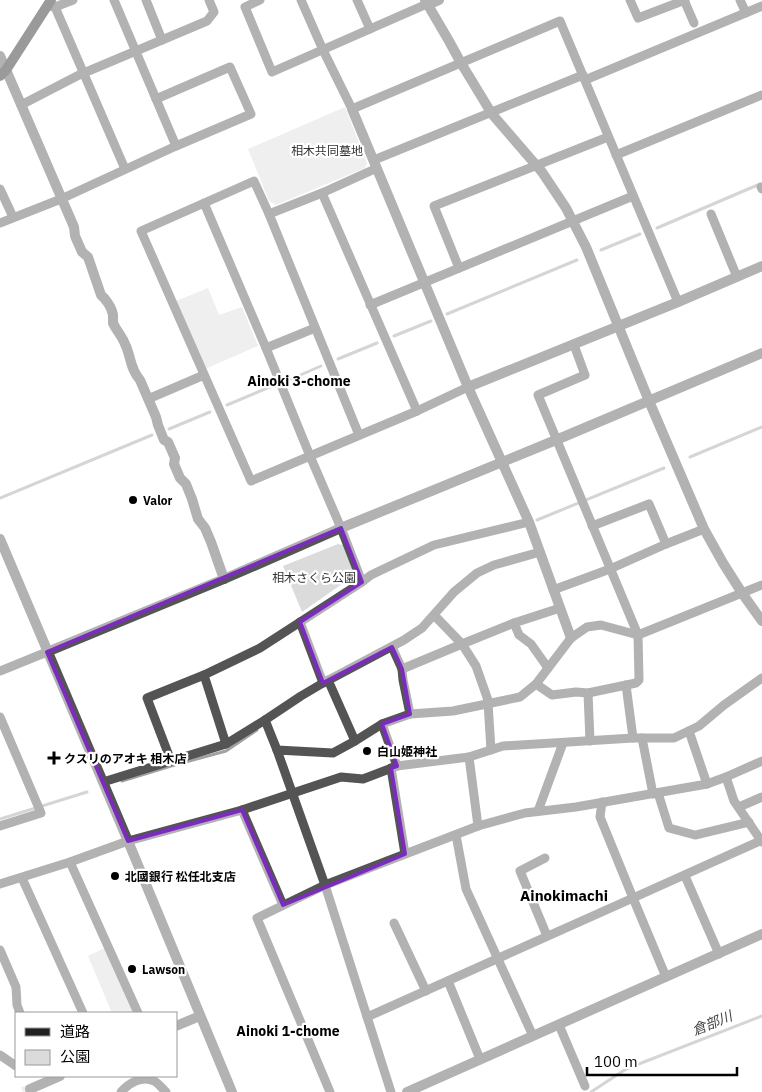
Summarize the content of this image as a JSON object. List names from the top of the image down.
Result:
{
  "districts": ["Ainoki 3-chome", "Ainokimachi", "Ainoki 1-chome"],
  "water": ["倉部川"],
  "parks": ["相木共同墓地", "相木さくら公園"],
  "places": {
    "other": [
      "Valor",
      "白山姫神社",
      "北國銀行 松任北支店",
      "Lawson"
    ],
    "health": ["クスリのアオキ 相木店"]
  },
  "legend": ["道路", "公園"],
  "scale_bar": "100 m"
}
